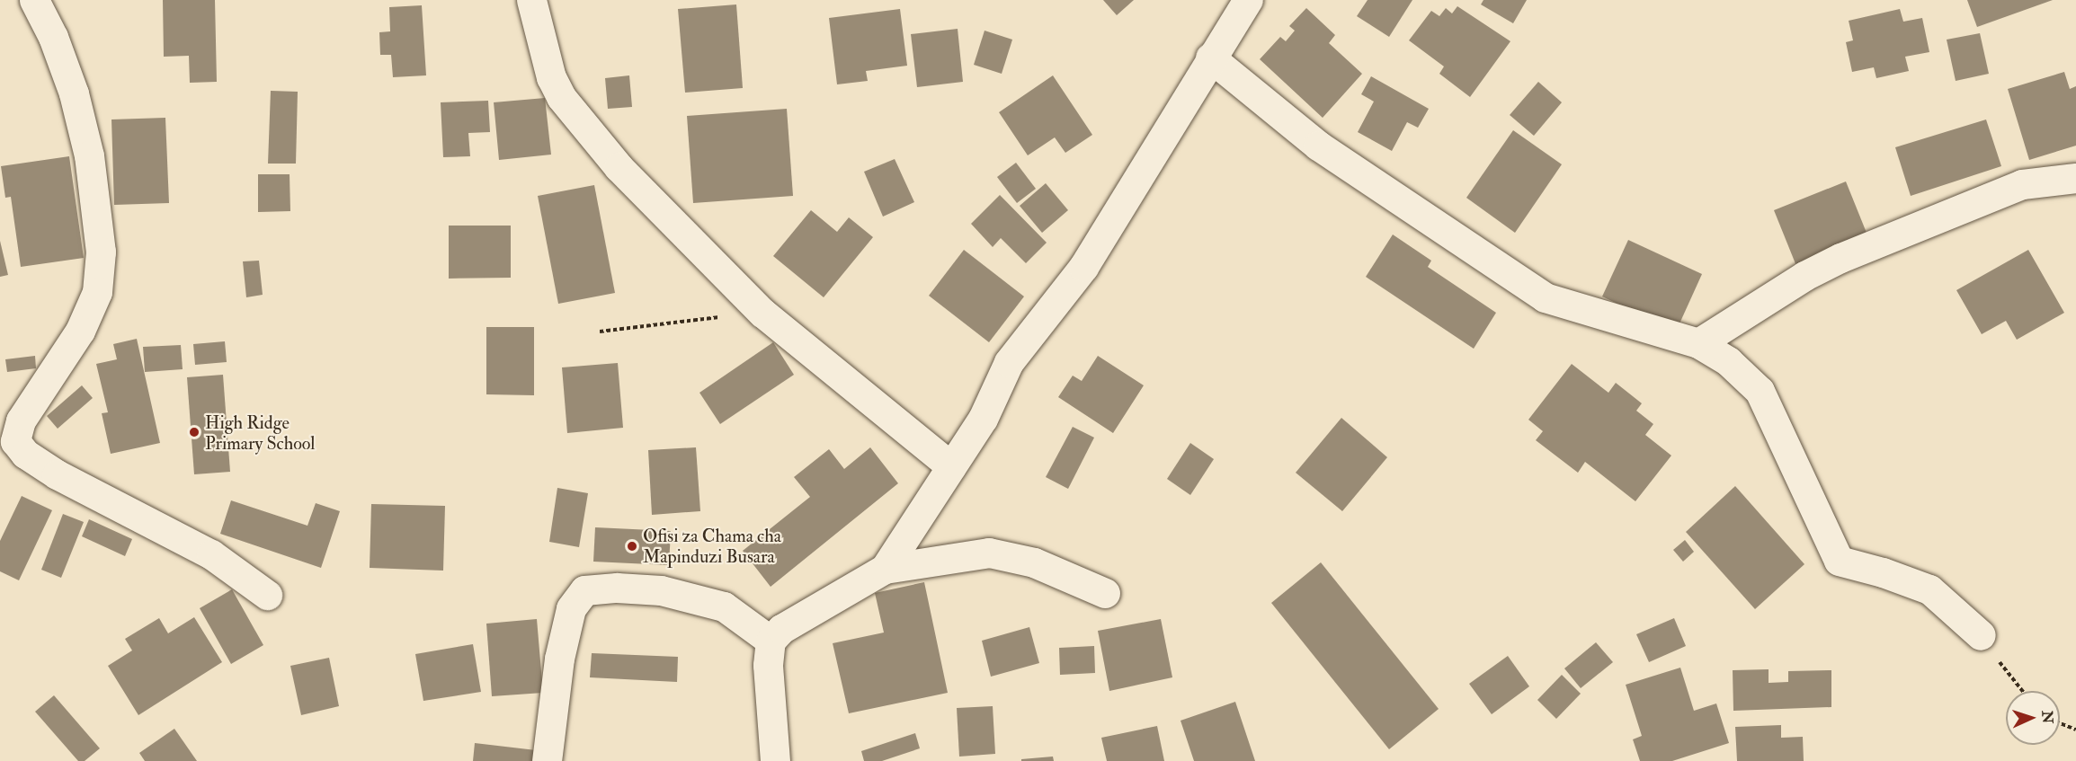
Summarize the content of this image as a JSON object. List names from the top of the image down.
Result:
{
  "places": ["High Ridge Primary School", "Ofisi za Chama cha Mapinduzi Busara"],
  "north": "right"
}
